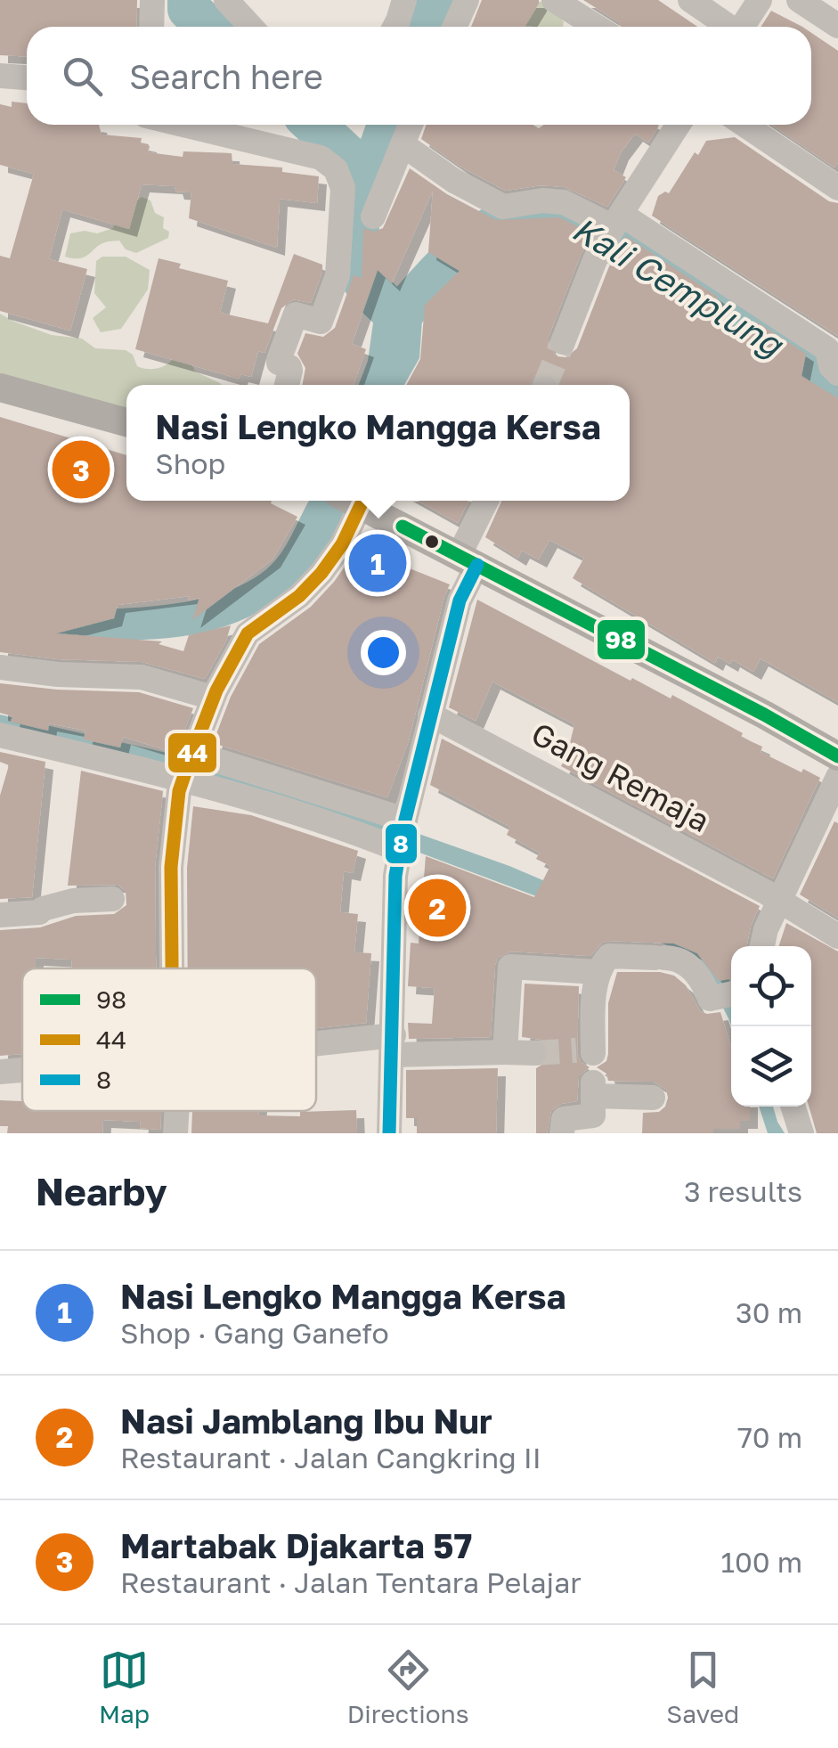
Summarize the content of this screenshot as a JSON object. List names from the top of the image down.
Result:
{
  "streets": {
    "street": ["Gang Remaja"]
  },
  "water": ["Kali Cemplung"],
  "lines": ["transit line 44", "transit line 98", "transit line 8"],
  "legend": ["98", "44", "8"],
  "page": {
    "search": "Search here",
    "popup": ["Nasi Lengko Mangga Kersa", "Shop"],
    "pins": ["3", "1", "2"],
    "heading": ["Nearby", "3 results"],
    "list": [
      {
        "mark": "1",
        "name": "Nasi Lengko Mangga Kersa",
        "note": "Shop · Gang Ganefo",
        "value": "30 m"
      },
      {
        "mark": "2",
        "name": "Nasi Jamblang Ibu Nur",
        "note": "Restaurant · Jalan Cangkring II",
        "value": "70 m"
      },
      {
        "mark": "3",
        "name": "Martabak Djakarta 57",
        "note": "Restaurant · Jalan Tentara Pelajar",
        "value": "100 m"
      }
    ],
    "nav": ["Map", "Directions", "Saved"]
  }
}
